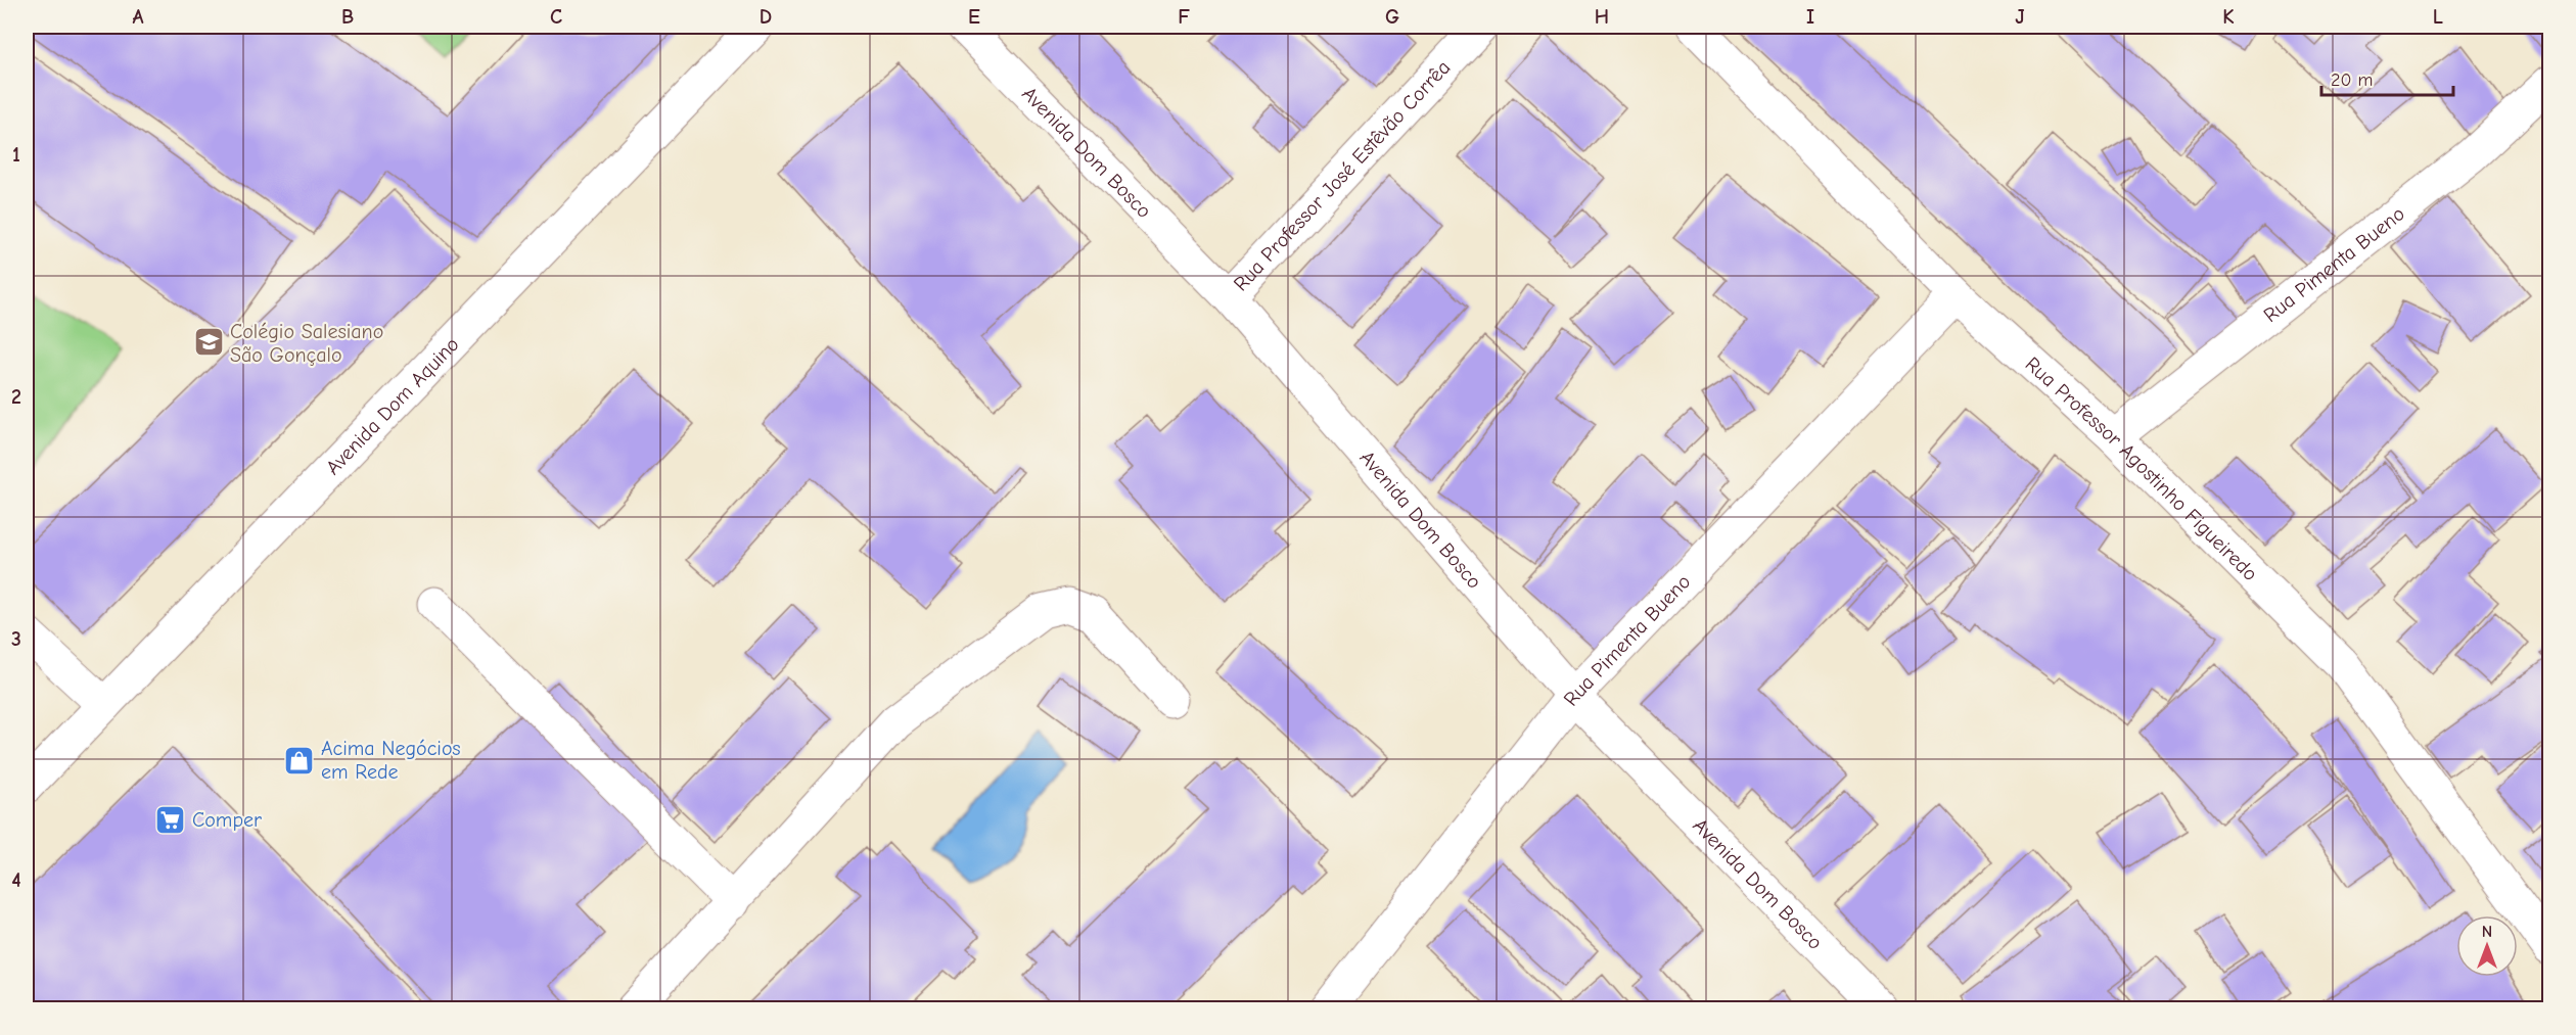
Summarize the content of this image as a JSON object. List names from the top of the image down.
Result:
{
  "streets": {
    "street": [
      "Avenida Dom Bosco",
      "Rua Professor José Estêvão Corrêa",
      "Rua Pimenta Bueno",
      "Avenida Dom Aquino",
      "Rua Professor Agostinho Figueiredo"
    ]
  },
  "crossings": [
    ["Avenida Dom Bosco", "Rua Professor José Estêvão Corrêa"],
    ["Avenida Dom Bosco", "Rua Pimenta Bueno"],
    ["Rua Pimenta Bueno", "Rua Professor Agostinho Figueiredo"]
  ],
  "places": {
    "school or university": ["Colégio Salesiano São Gonçalo"],
    "shop": ["Acima Negócios em Rede"],
    "supermarket": ["Comper"]
  },
  "scale_bar": "20 m",
  "north": "top",
  "grid": {
    "columns": [
      "A",
      "B",
      "C",
      "D",
      "E",
      "F",
      "G",
      "H",
      "I",
      "J",
      "K",
      "L"
    ],
    "rows": [
      "1",
      "2",
      "3",
      "4"
    ]
  }
}
